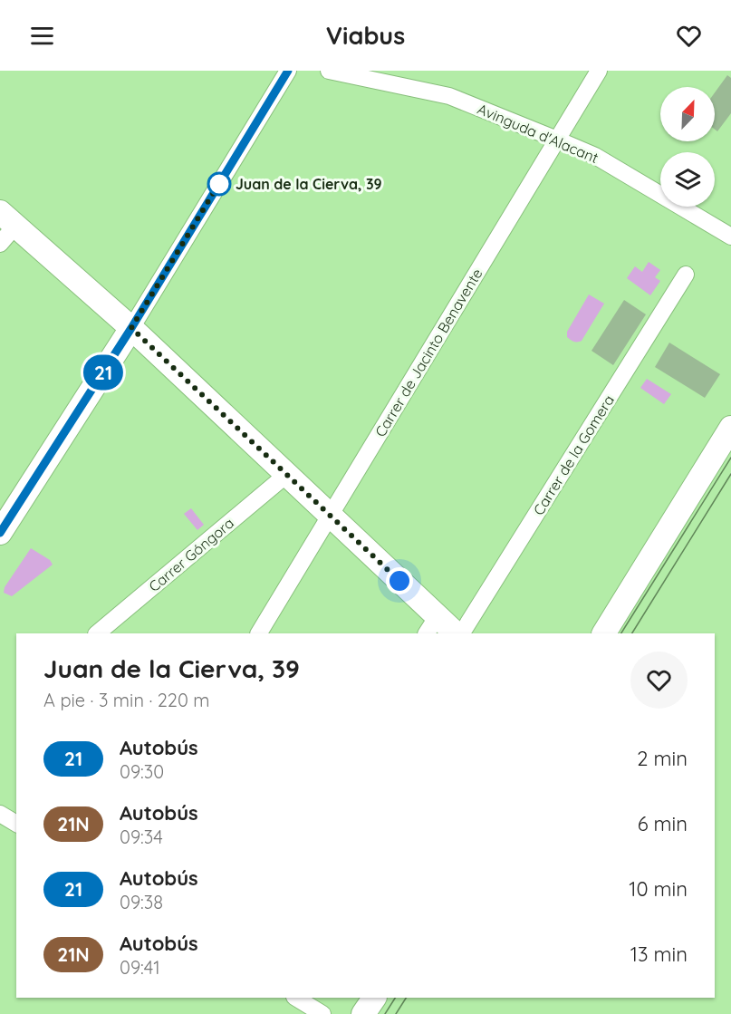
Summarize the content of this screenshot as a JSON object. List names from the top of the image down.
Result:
{
  "streets": {
    "street": [
      "Avinguda d'Alacant",
      "Carrer de Jacinto Benavente",
      "Carrer de la Gomera",
      "Carrer Góngora"
    ]
  },
  "crossings": [
    ["Avinguda d'Alacant", "Carrer de Jacinto Benavente"]
  ],
  "places": ["Juan de la Cierva, 39"],
  "lines": ["bus line 21"],
  "north": "top right",
  "page": {
    "header": "Viabus",
    "on_map": "21",
    "heading": ["Juan de la Cierva, 39", "A pie · 3 min · 220 m"],
    "list": [
      {
        "mark": "21",
        "name": "Autobús",
        "note": "09:30",
        "value": "2 min"
      },
      {
        "mark": "21N",
        "name": "Autobús",
        "note": "09:34",
        "value": "6 min"
      },
      {
        "mark": "21",
        "name": "Autobús",
        "note": "09:38",
        "value": "10 min"
      },
      {
        "mark": "21N",
        "name": "Autobús",
        "note": "09:41",
        "value": "13 min"
      }
    ]
  }
}
